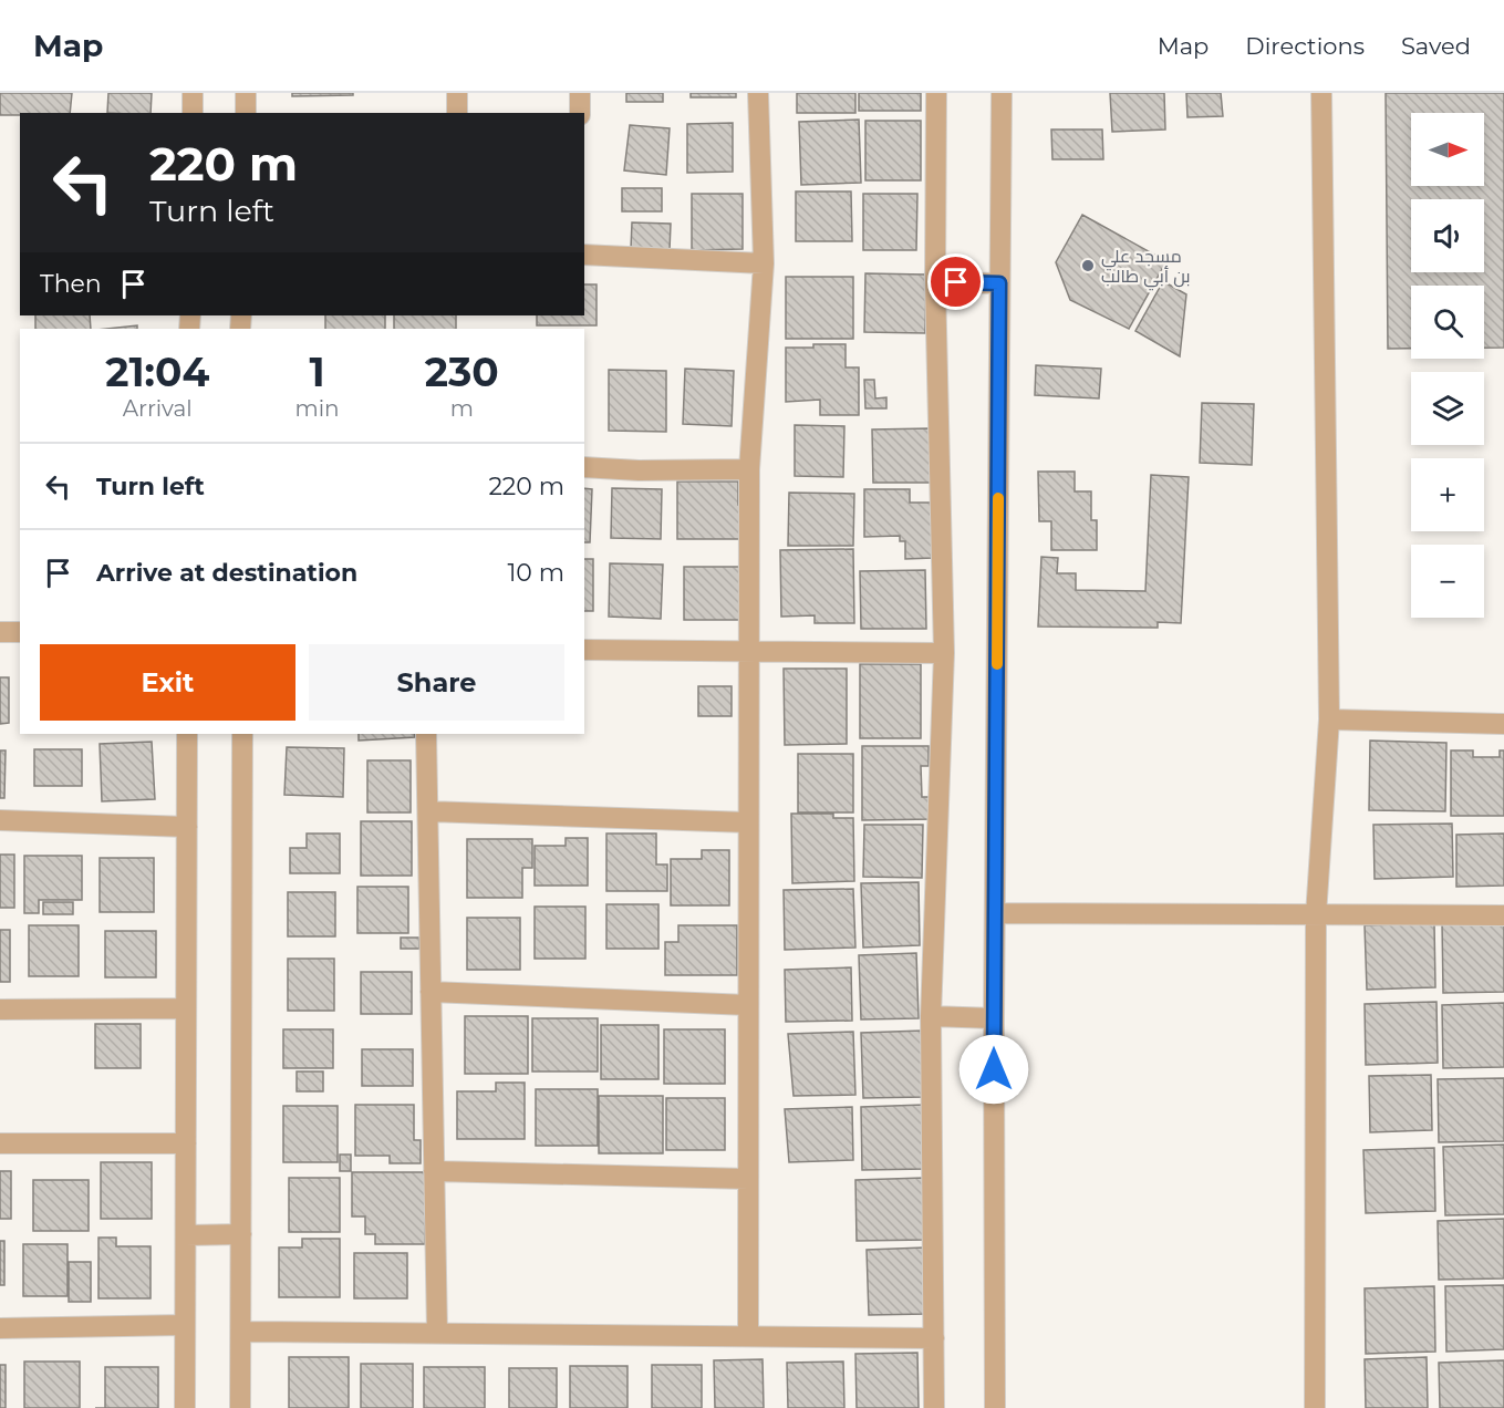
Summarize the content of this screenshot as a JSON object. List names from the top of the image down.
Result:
{
  "places": ["مسجد علي بن أبي طالب"],
  "north": "right",
  "page": {
    "header": "Map",
    "nav": ["Map", "Directions", "Saved"],
    "map_buttons": ["+", "−"],
    "turn": ["220 m", "Turn left"],
    "then": "Then",
    "eta": [
      "21:04",
      "Arrival",
      "1",
      "min",
      "230",
      "m"
    ],
    "list": [
      {
        "name": "Turn left",
        "value": "220 m"
      },
      {
        "name": "Arrive at destination",
        "value": "10 m"
      }
    ],
    "buttons": ["Exit", "Share"]
  }
}
